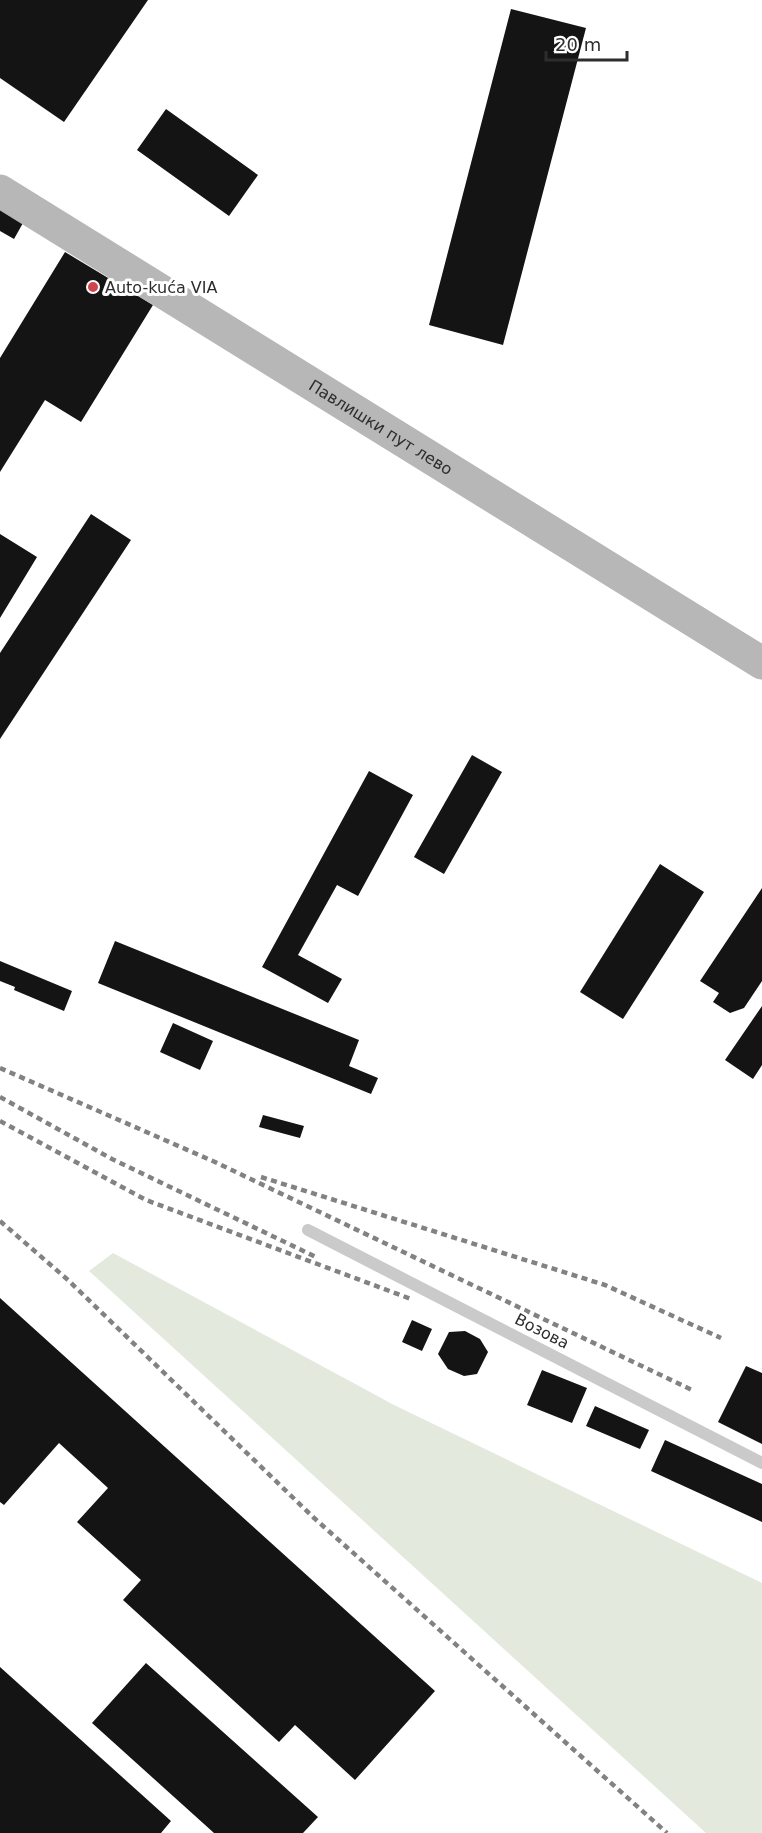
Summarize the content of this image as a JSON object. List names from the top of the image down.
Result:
{
  "streets": {
    "street": ["Павлишки пут лево"],
    "lane": ["Возова"]
  },
  "places": ["Auto-kuća VIA"],
  "scale_bar": "20 m"
}
